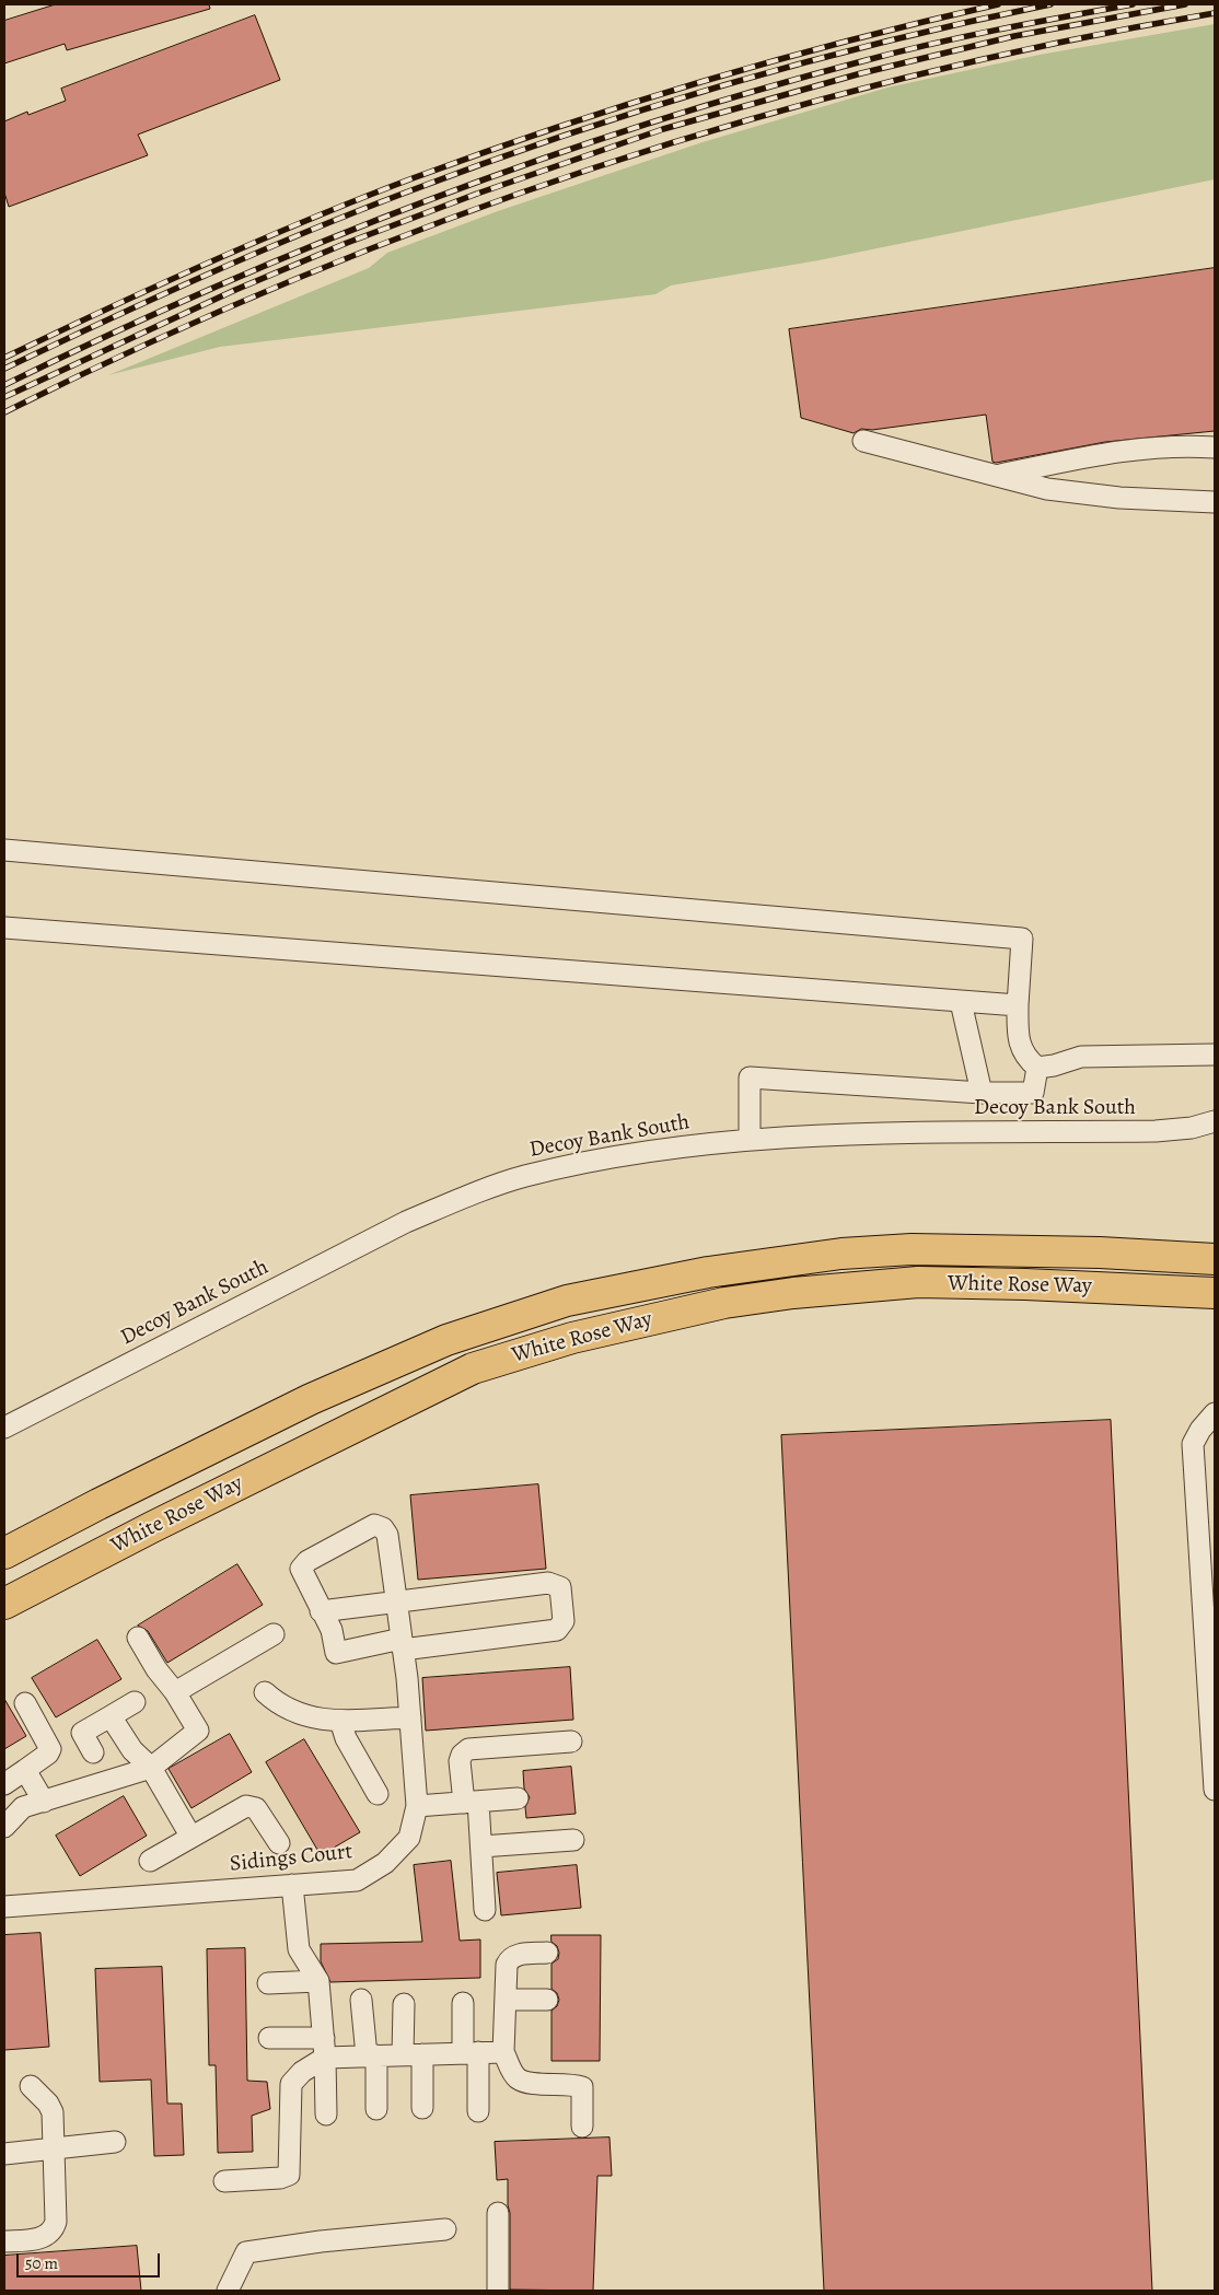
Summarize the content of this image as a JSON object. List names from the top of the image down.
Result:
{
  "streets": {
    "highway": ["White Rose Way"],
    "street": ["Decoy Bank South", "Sidings Court"]
  },
  "scale_bar": "50 m"
}
